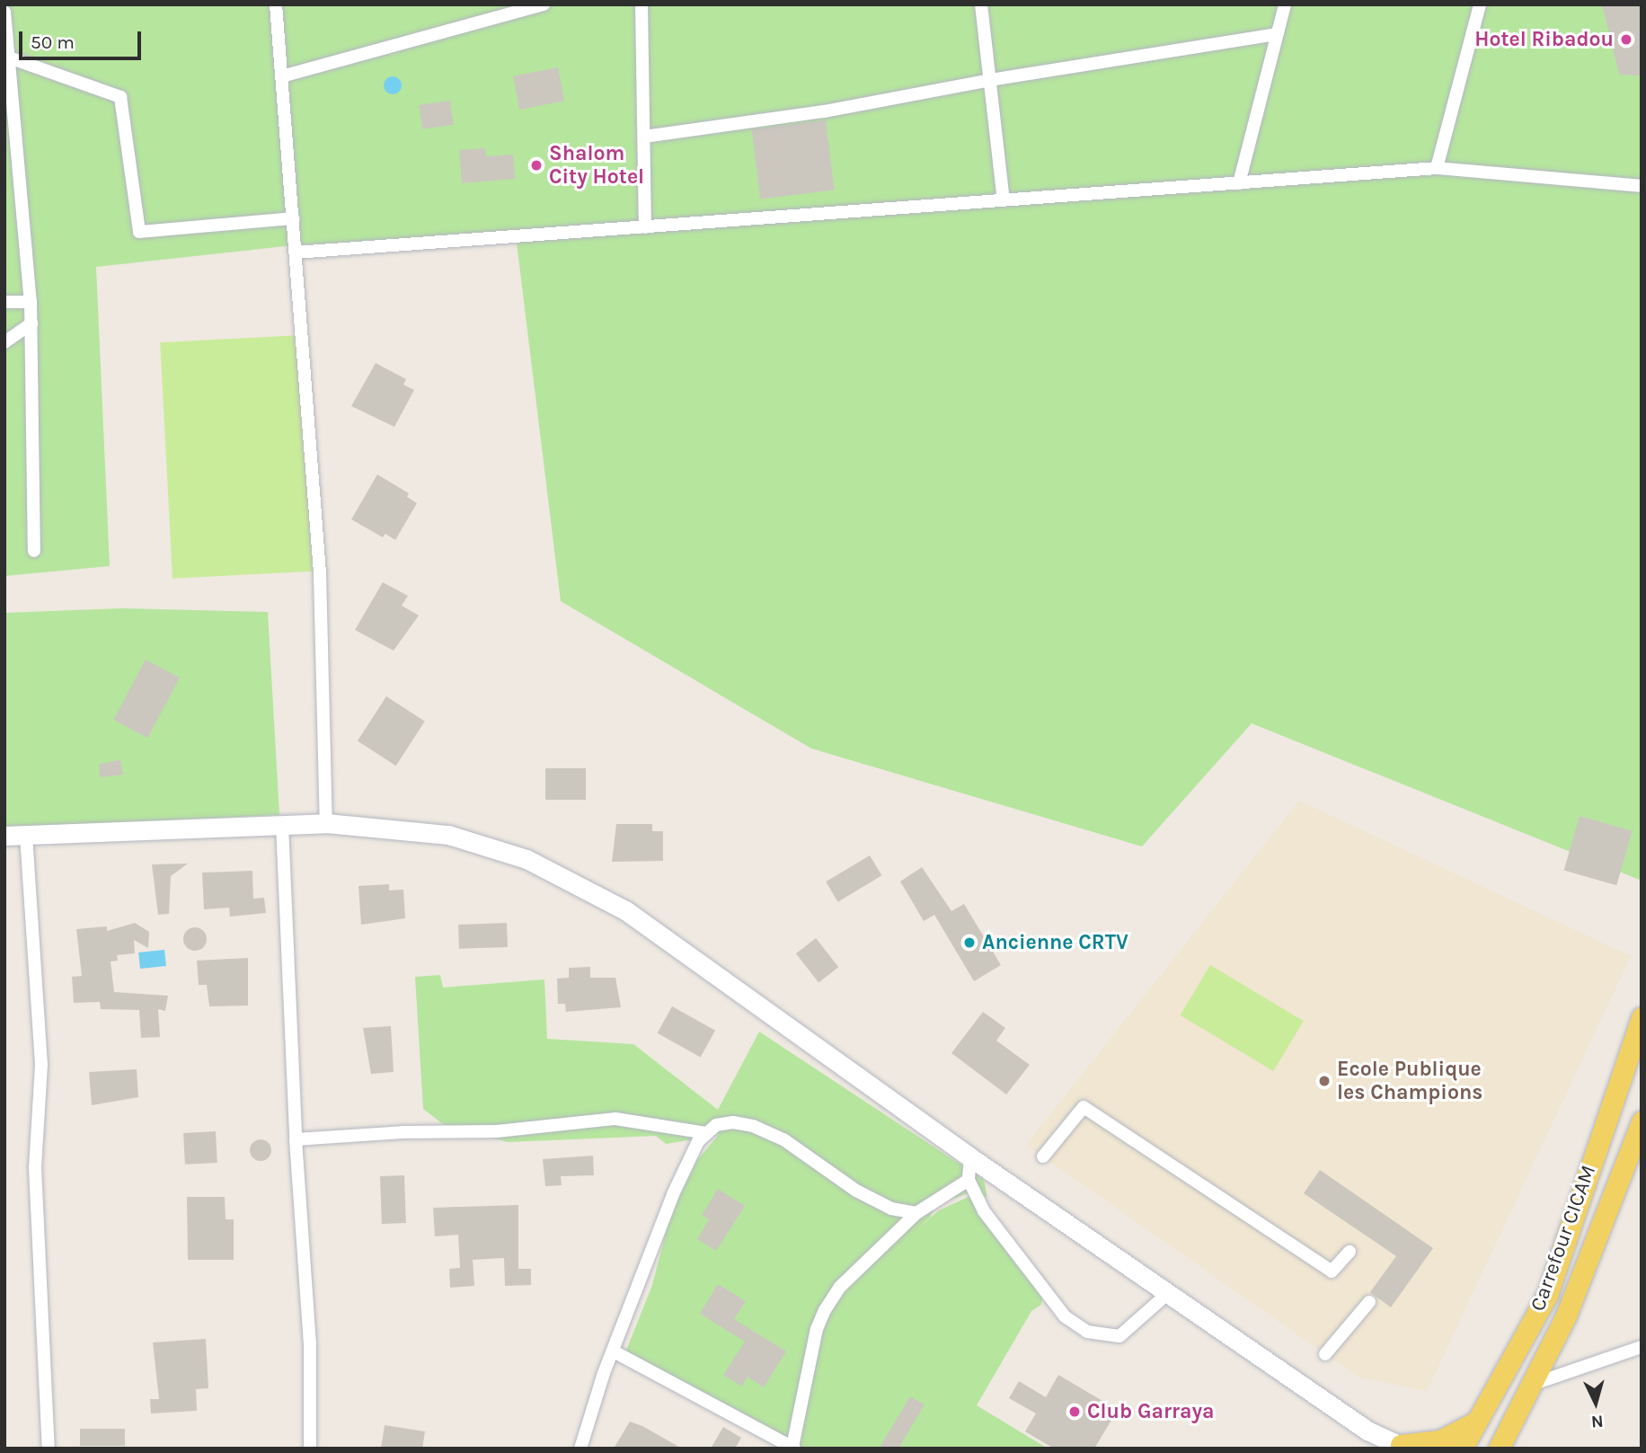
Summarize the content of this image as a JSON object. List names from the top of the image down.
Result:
{
  "streets": {
    "main road": ["Carrefour CICAM"]
  },
  "places": [
    "Hotel Ribadou",
    "Shalom City Hotel",
    "Ancienne CRTV",
    "Ecole Publique les Champions",
    "Club Garraya"
  ],
  "scale_bar": "50 m",
  "north": "bottom"
}
